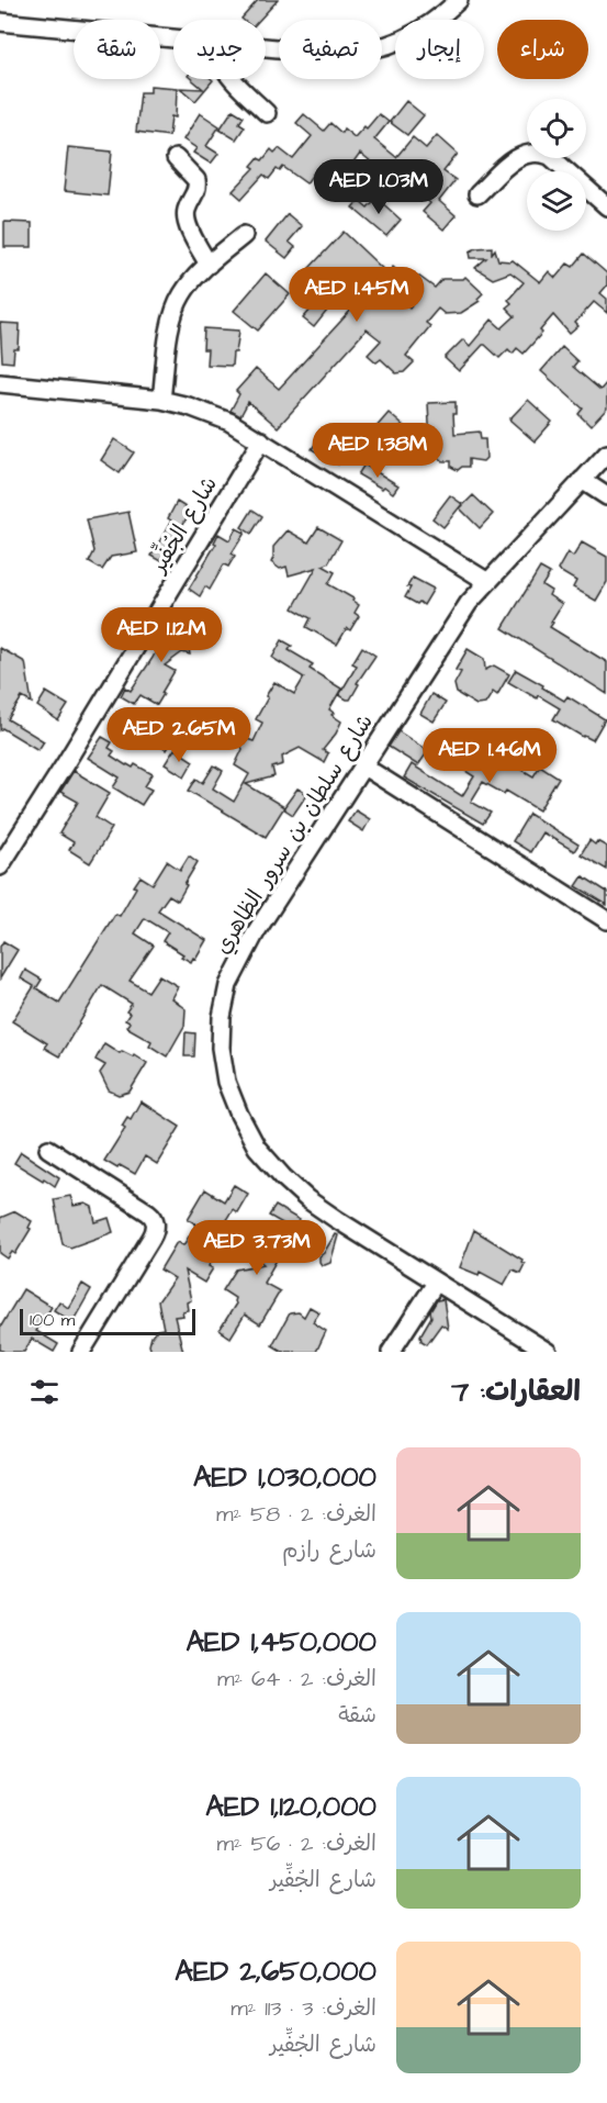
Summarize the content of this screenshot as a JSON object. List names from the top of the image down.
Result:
{
  "streets": {
    "street": ["شارع الجُفِّير", "شارع سلطان بن سرور الظاهري"]
  },
  "scale_bar": "100 m",
  "page": {
    "chip": [
      "شراء",
      "إيجار",
      "تصفية",
      "جديد",
      "شقة"
    ],
    "price": [
      "AED 1.03M",
      "AED 1.45M",
      "AED 1.38M",
      "AED 1.12M",
      "AED 2.65M",
      "AED 1.46M",
      "AED 3.73M"
    ],
    "scale": "100 m",
    "heading": "العقارات: 7",
    "list": [
      {
        "name": "AED 1,030,000",
        "note": "الغرف: 2 · 58 m² · شارع رازم"
      },
      {
        "name": "AED 1,450,000",
        "note": "الغرف: 2 · 64 m² · شقة"
      },
      {
        "name": "AED 1,120,000",
        "note": "الغرف: 2 · 56 m² · شارع الجُفِّير"
      },
      {
        "name": "AED 2,650,000",
        "note": "الغرف: 3 · 113 m² · شارع الجُفِّير"
      }
    ]
  }
}
